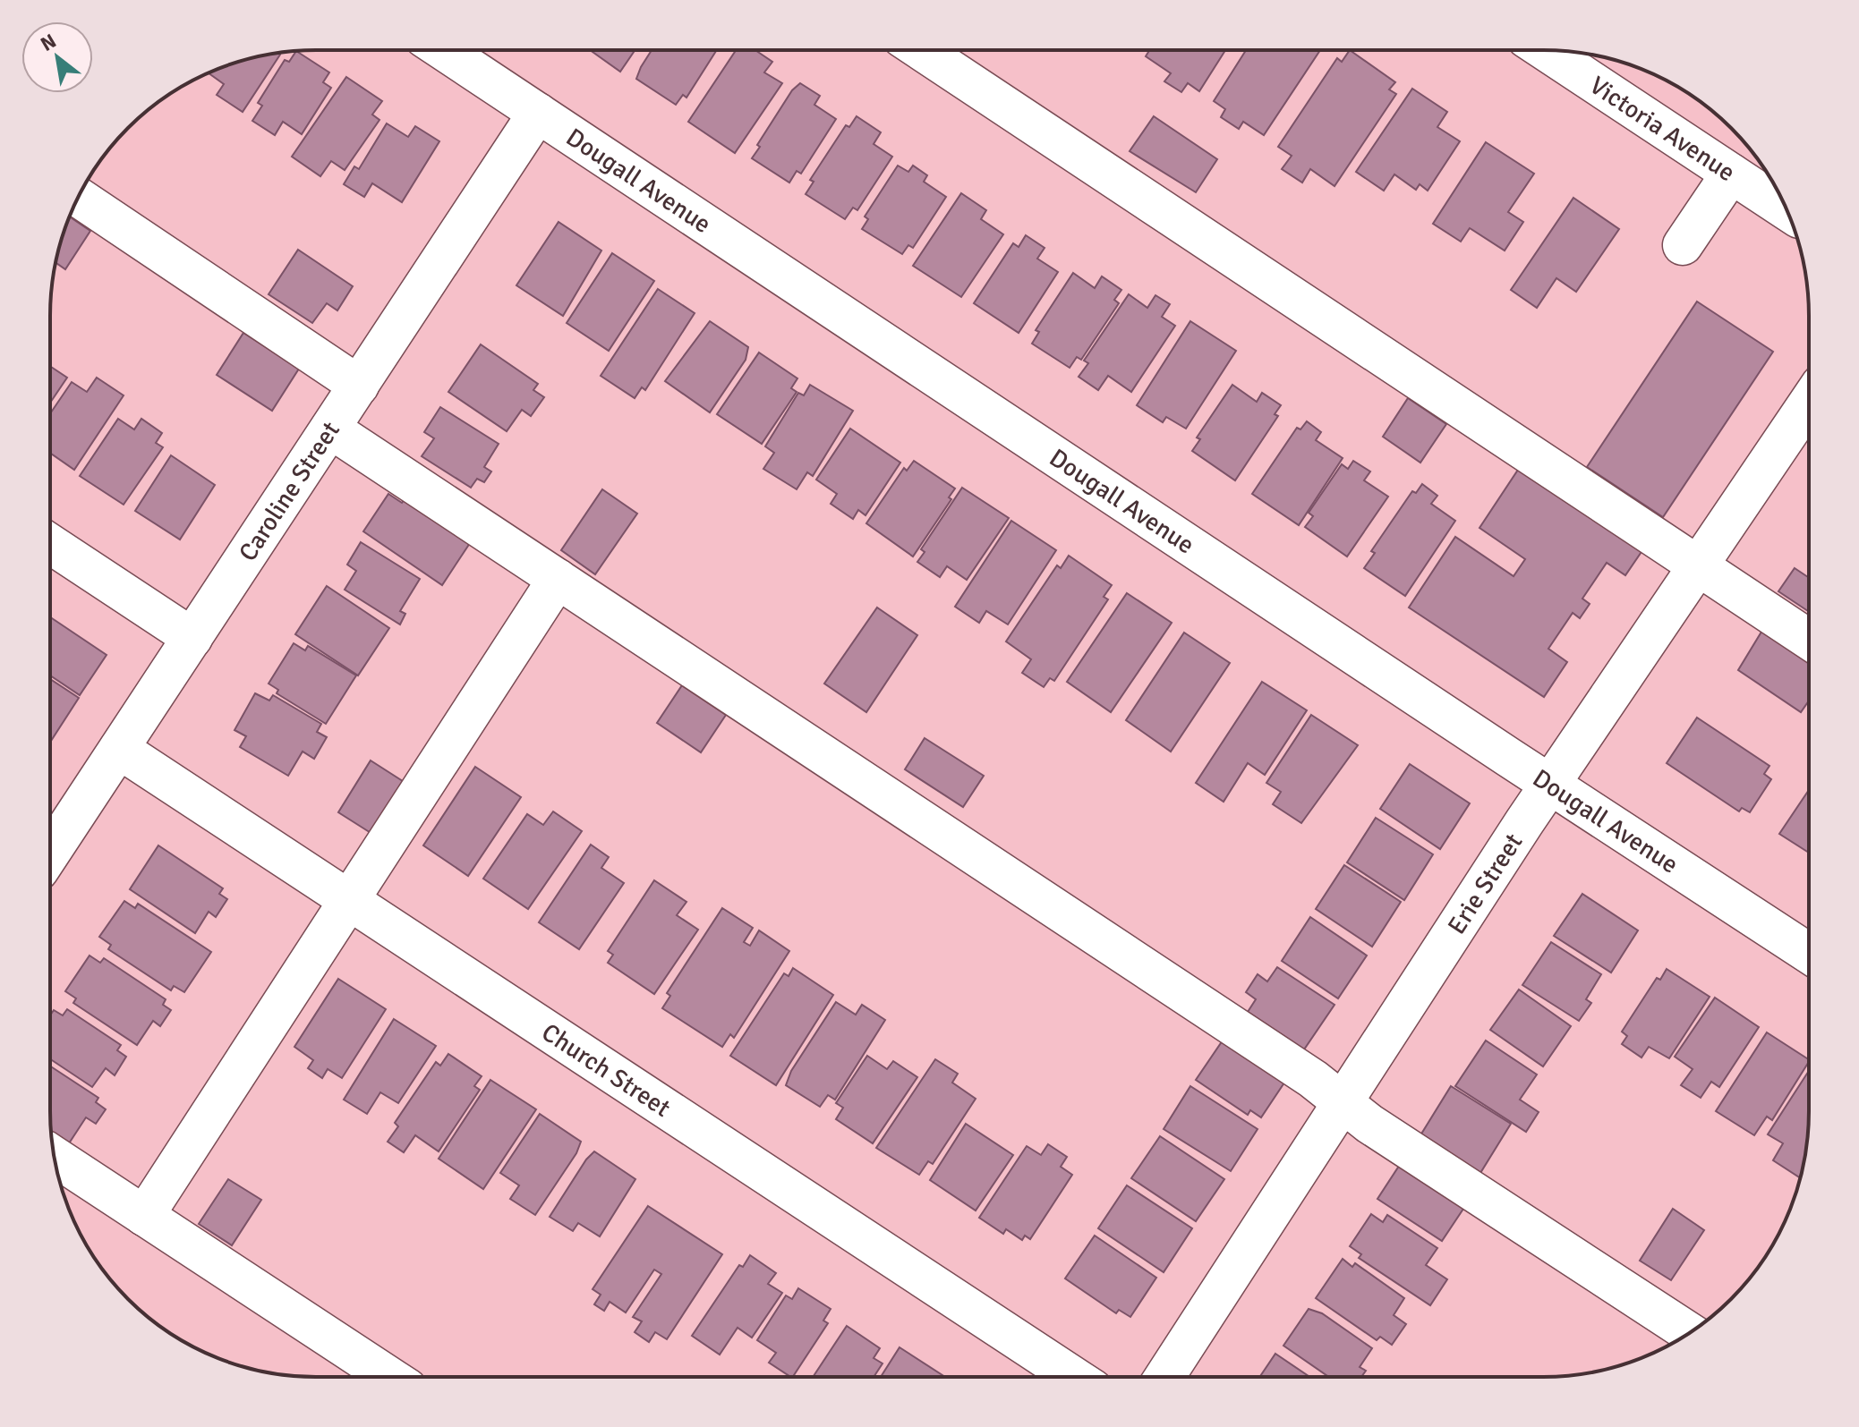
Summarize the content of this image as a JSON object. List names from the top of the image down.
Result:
{
  "streets": {
    "street": [
      "Victoria Avenue",
      "Dougall Avenue",
      "Caroline Street",
      "Erie Street",
      "Church Street"
    ]
  },
  "crossings": [
    ["Dougall Avenue", "Caroline Street"],
    ["Dougall Avenue", "Erie Street"],
    ["Caroline Street", "Church Street"]
  ],
  "north": "top left"
}
